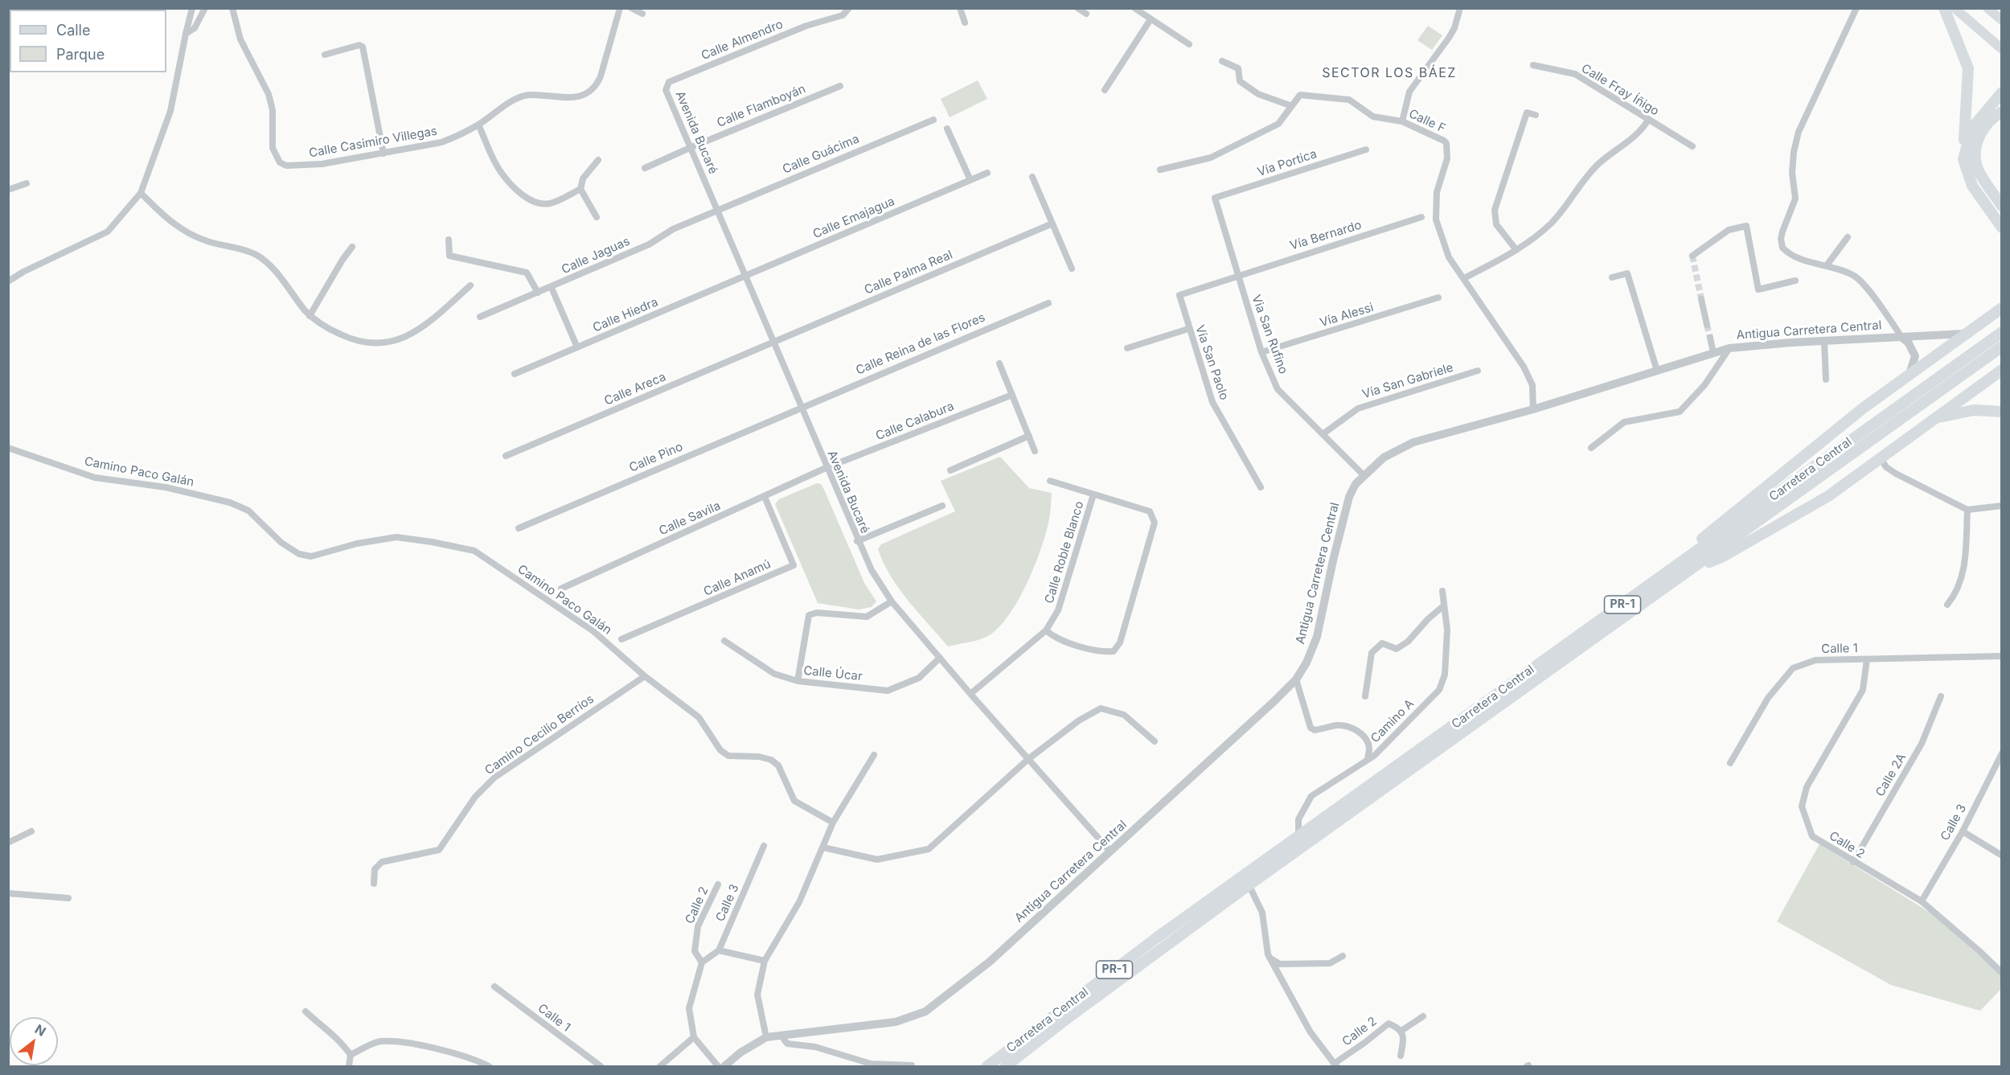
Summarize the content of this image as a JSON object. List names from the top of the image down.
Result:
{
  "streets": {
    "highway": ["Carretera Central", "PR-1"],
    "street": [
      "Calle Almendro",
      "Calle Fray Íñigo",
      "Calle Flamboyán",
      "Calle F",
      "Avenida Bucaré",
      "Calle Casimiro Villegas",
      "Calle Guácima",
      "Vía Portica",
      "Calle Emajagua",
      "Vía Bernardo",
      "Calle Jaguas",
      "Calle Palma Real",
      "Calle Hiedra",
      "Vía Alessi",
      "Antigua Carretera Central",
      "Via San Rufino",
      "Calle Reina de las Flores",
      "Vía San Paolo",
      "Vía San Gabriele",
      "Calle Areca",
      "Calle Calabura",
      "Calle Pino",
      "Camino Paco Galán",
      "Calle Savila",
      "Calle Roble Blanco",
      "Calle Anamú",
      "Calle 1",
      "Calle Úcar",
      "Camino A",
      "Camino Cecilio Berríos",
      "Calle 2A",
      "Calle 3",
      "Calle 2"
    ]
  },
  "crossings": [
    ["Calle Almendro", "Avenida Bucaré"],
    ["Calle Flamboyán", "Avenida Bucaré"],
    ["Calle F", "Antigua Carretera Central"],
    ["Avenida Bucaré", "Calle Guácima"],
    ["Avenida Bucaré", "Calle Emajagua"],
    ["Avenida Bucaré", "Calle Jaguas"],
    ["Avenida Bucaré", "Calle Palma Real"],
    ["Avenida Bucaré", "Calle Hiedra"],
    ["Avenida Bucaré", "Antigua Carretera Central"],
    ["Avenida Bucaré", "Calle Reina de las Flores"],
    ["Avenida Bucaré", "Calle Areca"],
    ["Avenida Bucaré", "Calle Calabura"],
    ["Avenida Bucaré", "Calle Pino"],
    ["Avenida Bucaré", "Calle Savila"],
    ["Avenida Bucaré", "Calle Roble Blanco"],
    ["Avenida Bucaré", "Calle Úcar"],
    ["Calle Guácima", "Calle Jaguas"],
    ["Vía Portica", "Via San Rufino"],
    ["Calle Emajagua", "Calle Hiedra"],
    ["Vía Bernardo", "Via San Rufino"],
    ["Vía Bernardo", "Vía San Paolo"],
    ["Calle Palma Real", "Calle Areca"],
    ["Vía Alessi", "Via San Rufino"],
    ["Antigua Carretera Central", "Via San Rufino"],
    ["Via San Rufino", "Vía San Paolo"],
    ["Via San Rufino", "Vía San Gabriele"],
    ["Calle Reina de las Flores", "Calle Pino"],
    ["Calle Calabura", "Calle Savila"],
    ["Carretera Central", "Camino A"],
    ["Camino Paco Galán", "Camino Cecilio Berríos"],
    ["Calle Savila", "Calle Anamú"],
    ["Calle 1", "Calle 2"],
    ["Calle 2A", "Calle 2"],
    ["Calle 3", "Calle 2"]
  ],
  "districts": ["SECTOR LOS BÁEZ"],
  "legend": ["Calle", "Parque"],
  "north": "top right"
}
